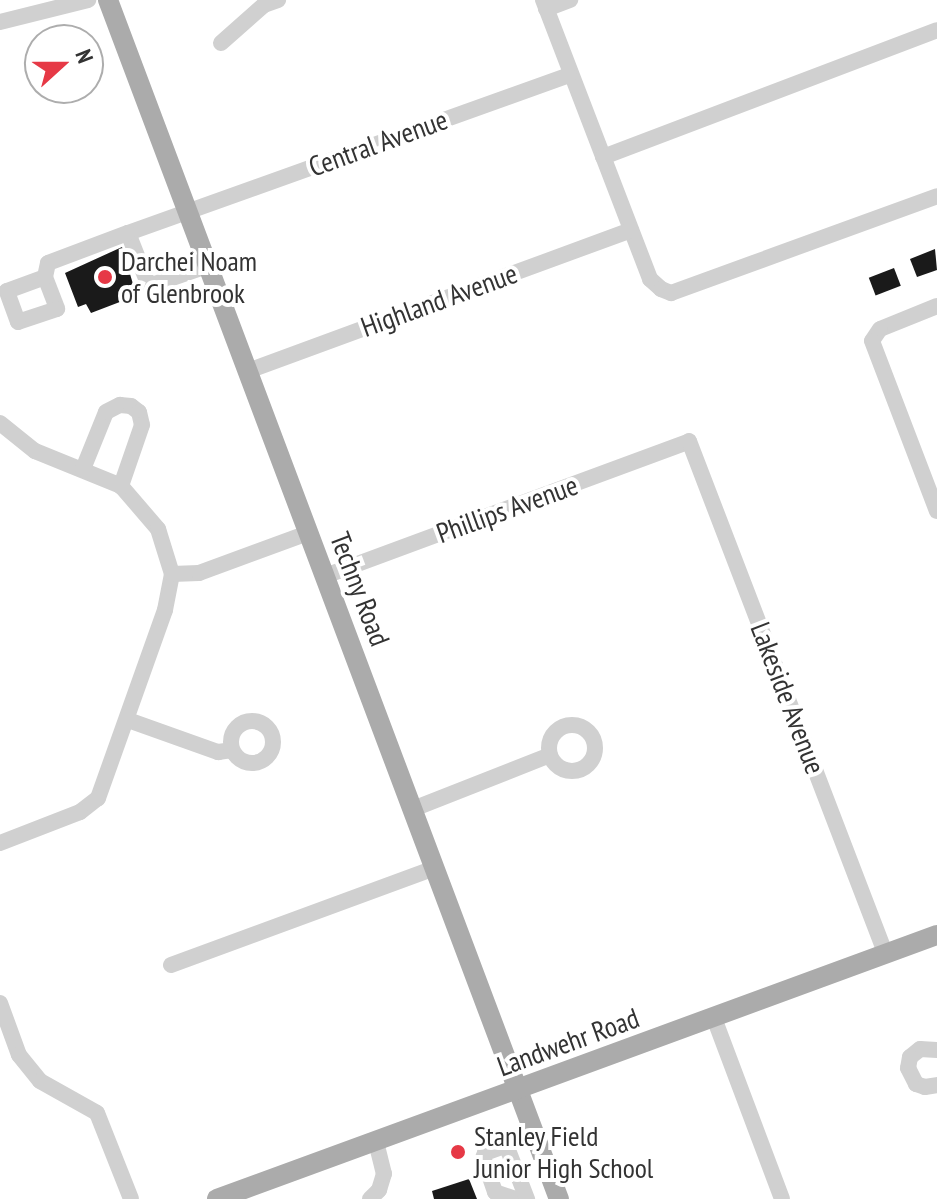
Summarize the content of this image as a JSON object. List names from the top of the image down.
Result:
{
  "streets": {
    "main road": ["Techny Road", "Landwehr Road"],
    "street": [
      "Central Avenue",
      "Highland Avenue",
      "Phillips Avenue",
      "Lakeside Avenue"
    ]
  },
  "crossings": [
    ["Central Avenue", "Techny Road"],
    ["Highland Avenue", "Techny Road"],
    ["Phillips Avenue", "Techny Road"],
    ["Phillips Avenue", "Lakeside Avenue"],
    ["Techny Road", "Landwehr Road"],
    ["Lakeside Avenue", "Landwehr Road"]
  ],
  "places": ["Darchei Noam of Glenbrook", "Stanley Field Junior High School"],
  "north": "right"
}
